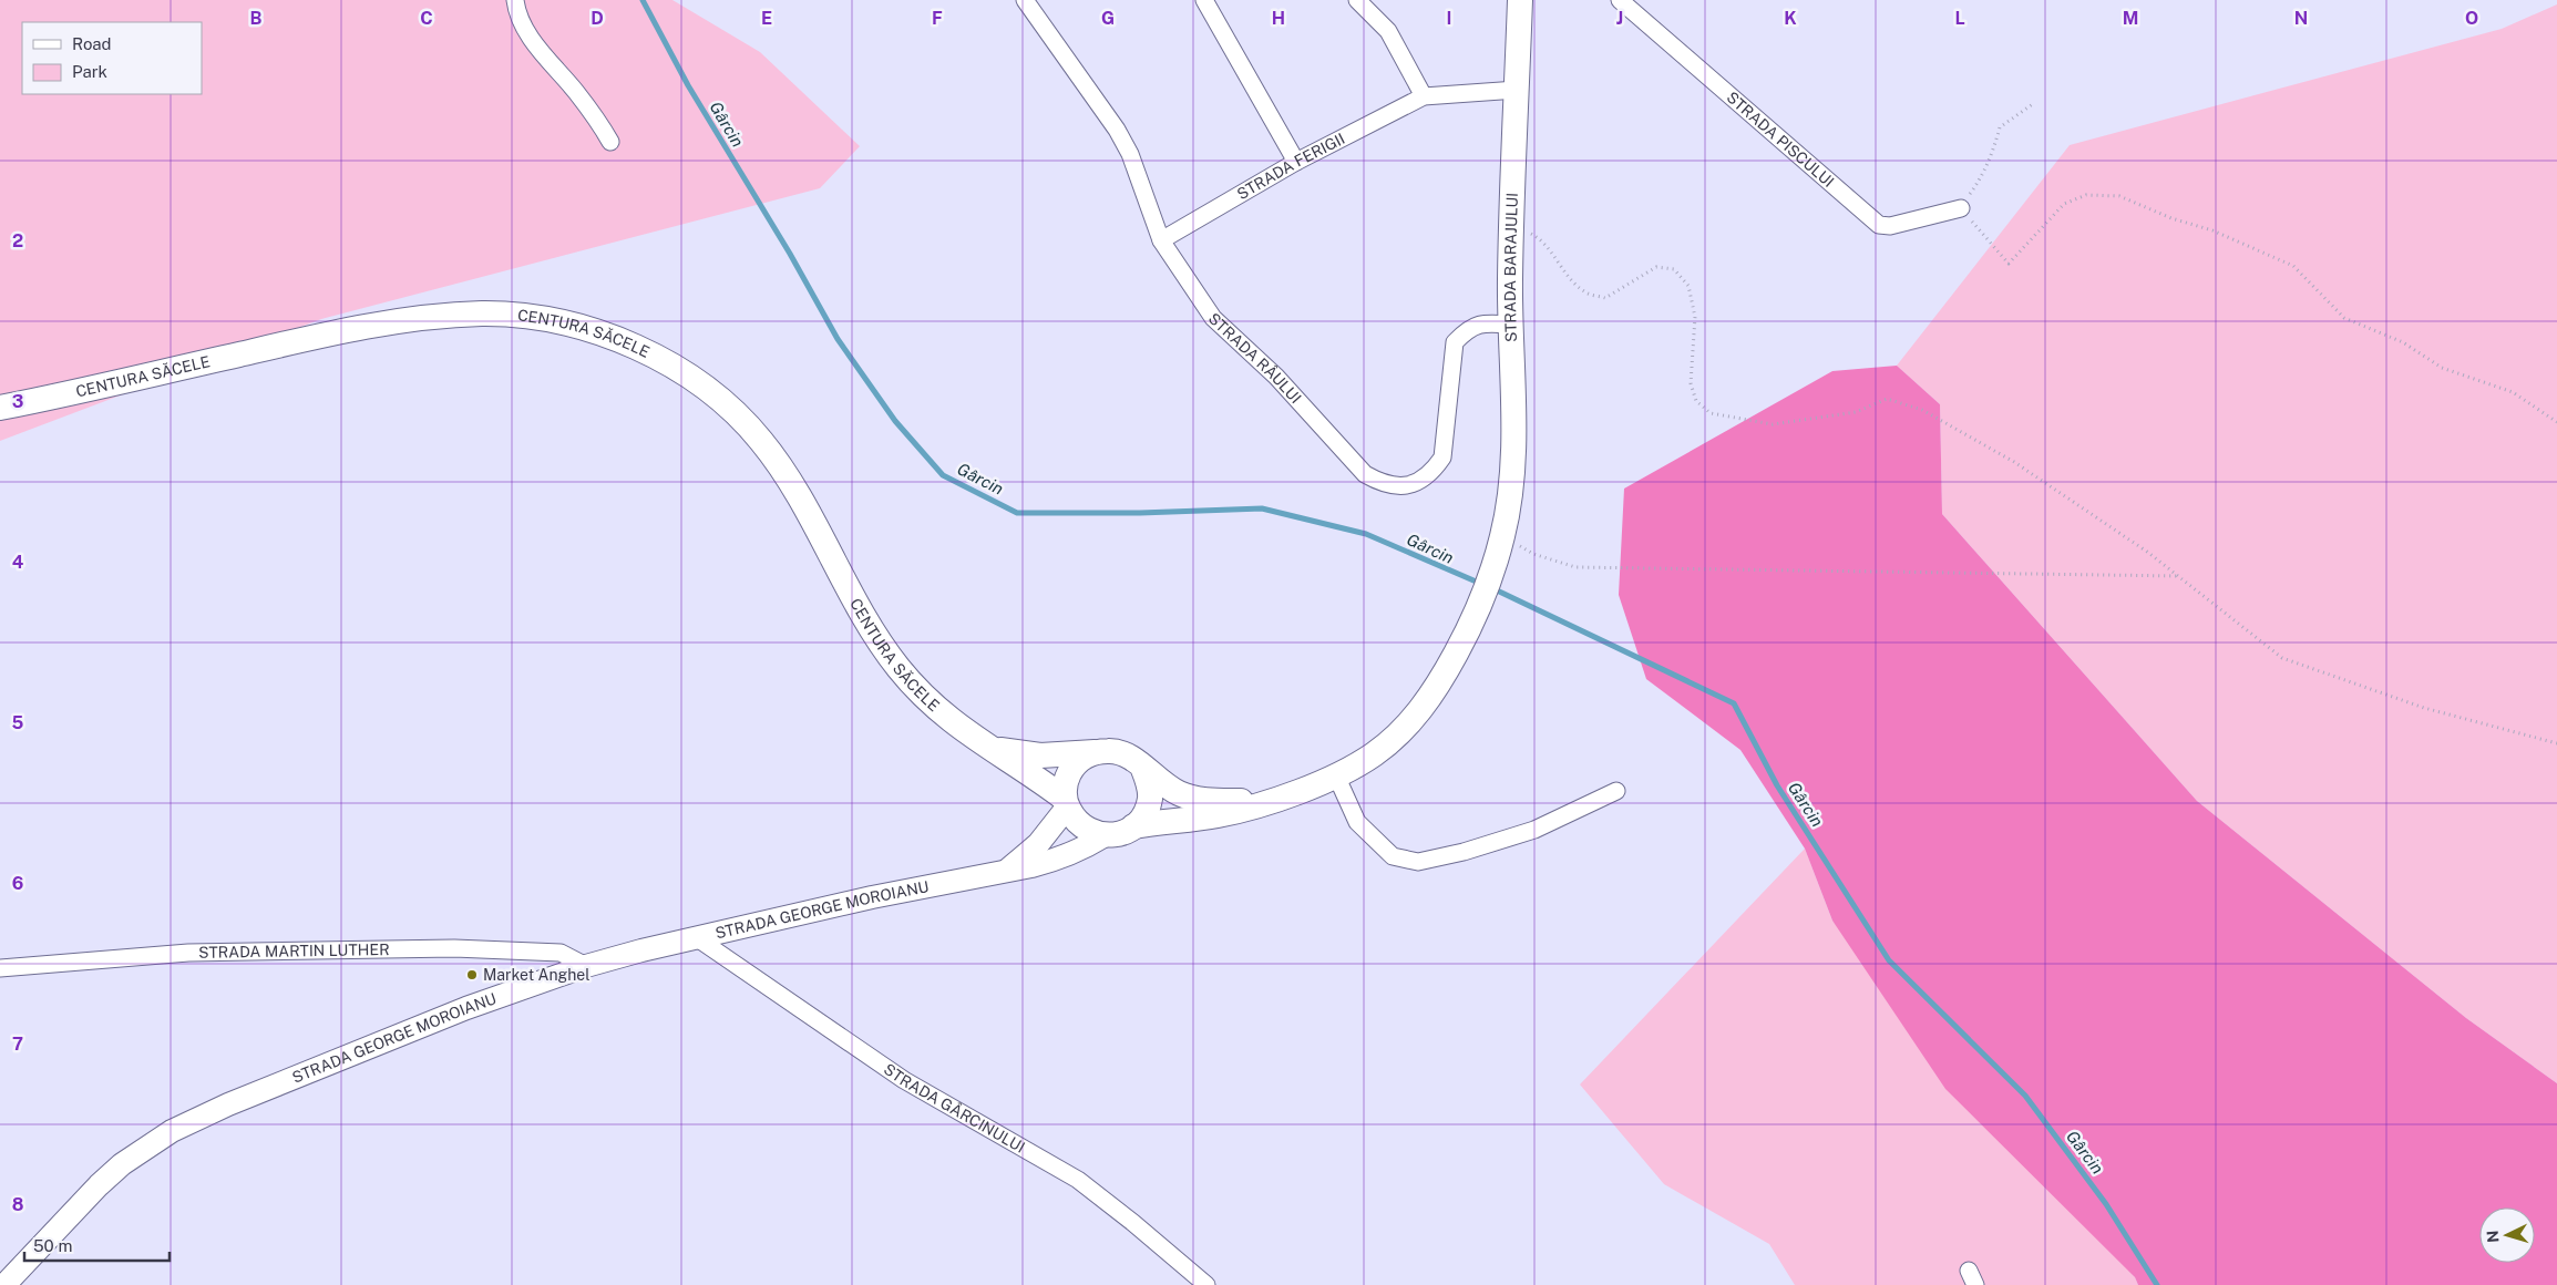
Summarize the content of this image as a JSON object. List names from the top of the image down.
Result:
{
  "streets": {
    "main road": ["STRADA BARAJULUI", "CENTURA SĂCELE", "STRADA GEORGE MOROIANU"],
    "street": [
      "STRADA PISCULUI",
      "STRADA FERIGII",
      "STRADA RÂULUI",
      "STRADA MARTIN LUTHER",
      "STRADA GÂRCINULUI"
    ]
  },
  "crossings": [
    ["STRADA FERIGII", "STRADA BARAJULUI"],
    ["STRADA FERIGII", "STRADA RÂULUI"],
    ["STRADA BARAJULUI", "STRADA RÂULUI"],
    ["CENTURA SĂCELE", "STRADA GEORGE MOROIANU"],
    ["STRADA GEORGE MOROIANU", "STRADA MARTIN LUTHER"],
    ["STRADA GEORGE MOROIANU", "STRADA GÂRCINULUI"]
  ],
  "water": ["Gârcin"],
  "places": ["Market Anghel"],
  "legend": ["Road", "Park"],
  "scale_bar": "50 m",
  "north": "left",
  "grid": {
    "columns": [
      "B",
      "C",
      "D",
      "E",
      "F",
      "G",
      "H",
      "I",
      "J",
      "K",
      "L",
      "M",
      "N",
      "O"
    ],
    "rows": [
      "2",
      "3",
      "4",
      "5",
      "6",
      "7",
      "8"
    ]
  }
}
